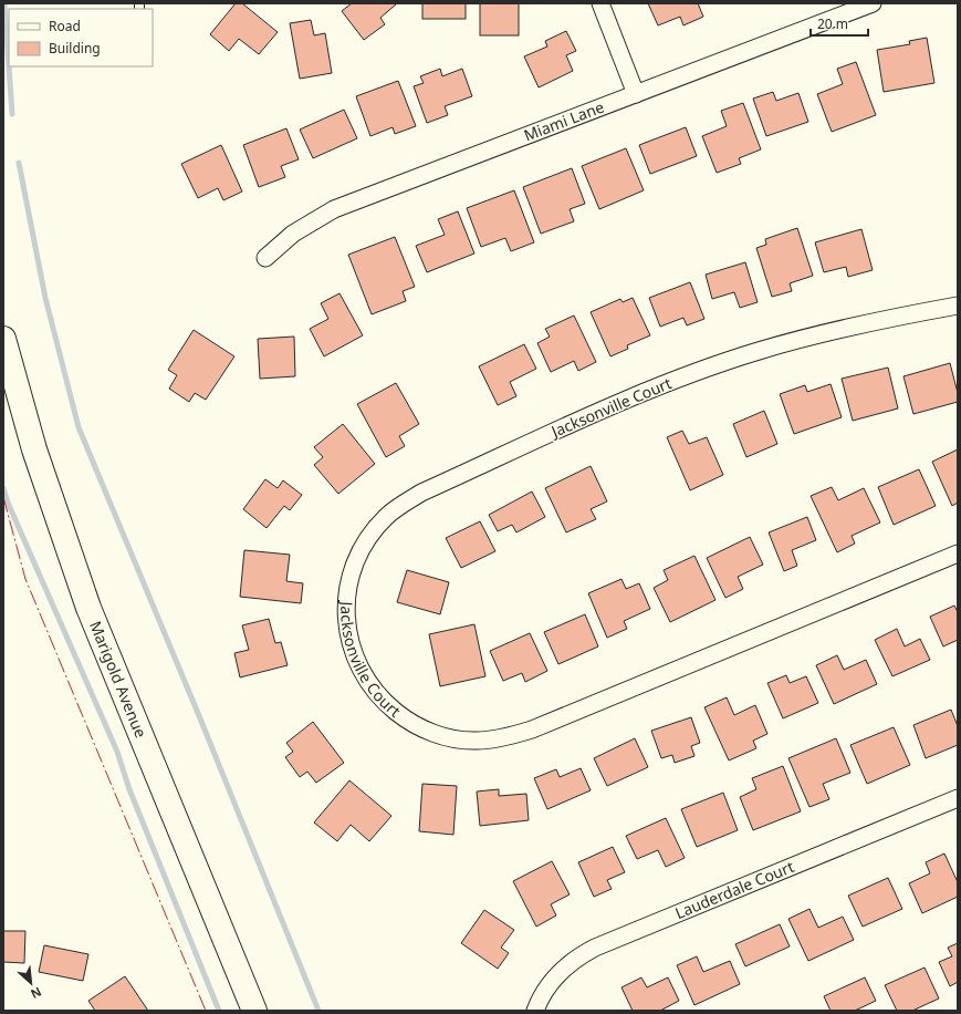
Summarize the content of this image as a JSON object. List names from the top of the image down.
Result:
{
  "streets": {
    "main road": ["Marigold Avenue"],
    "street": ["Miami Lane", "Jacksonville Court", "Lauderdale Court"]
  },
  "legend": ["Road", "Building"],
  "scale_bar": "20 m",
  "north": "bottom right"
}
